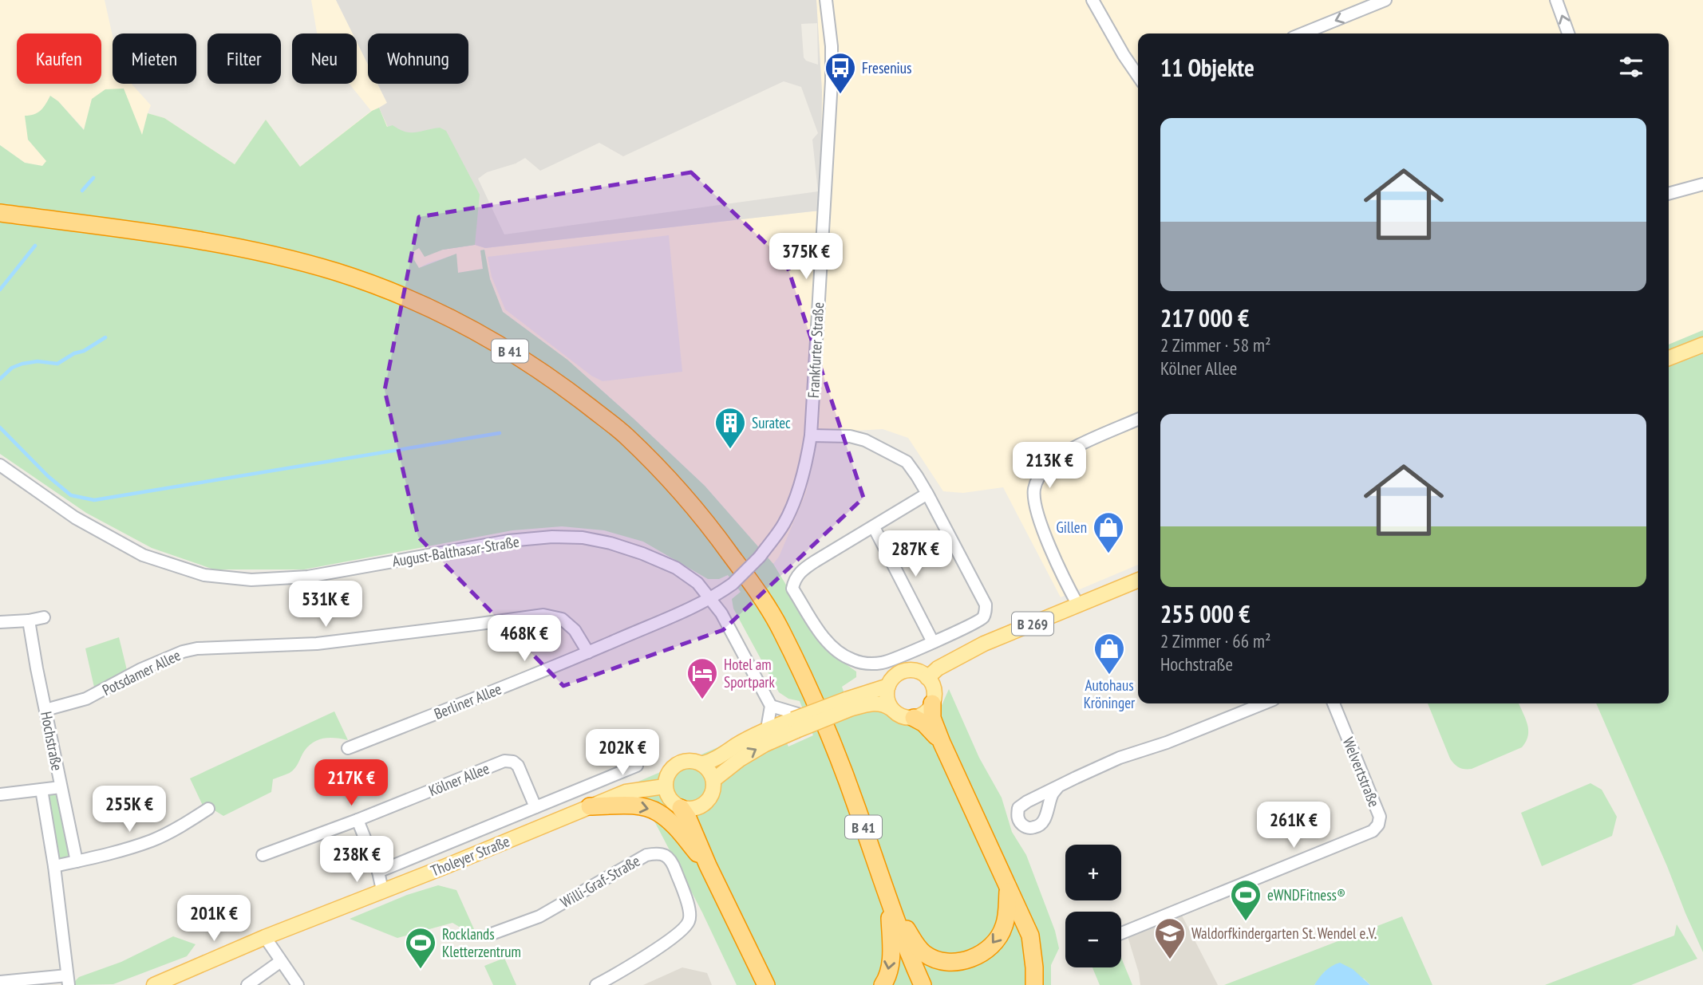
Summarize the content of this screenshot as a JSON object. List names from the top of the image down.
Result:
{
  "streets": {
    "highway": ["B 41"],
    "main road": ["B 269", "Tholeyer Straße"],
    "street": [
      "Frankfurter Straße",
      "August-Balthasar-Straße",
      "Potsdamer Allee",
      "Berliner Allee",
      "Hochstraße",
      "Welvertstraße",
      "Kölner Allee",
      "Willi-Graf-Straße"
    ]
  },
  "crossings": [
    ["Frankfurter Straße", "August-Balthasar-Straße"],
    ["Frankfurter Straße", "Berliner Allee"],
    ["August-Balthasar-Straße", "Berliner Allee"],
    ["Potsdamer Allee", "Berliner Allee"],
    ["Potsdamer Allee", "Hochstraße"]
  ],
  "places": {
    "bus stop": ["Fresenius"],
    "building": ["Suratec"],
    "shop": ["Gillen", "Autohaus Kröninger"],
    "hotel": ["Hotel am Sportpark"],
    "sports": ["eWNDFitness®", "Rocklands Kletterzentrum"],
    "school or university": ["Waldorfkindergarten St. Wendel e.V."]
  },
  "page": {
    "chip": [
      "Kaufen",
      "Mieten",
      "Filter",
      "Neu",
      "Wohnung"
    ],
    "heading": "11 Objekte",
    "list": [
      {
        "name": "217 000 €",
        "note": "2 Zimmer · 58 m² · Kölner Allee"
      },
      {
        "name": "255 000 €",
        "note": "2 Zimmer · 66 m² · Hochstraße"
      }
    ],
    "price": [
      "375K €",
      "213K €",
      "287K €",
      "531K €",
      "468K €",
      "202K €",
      "217K €",
      "255K €",
      "261K €",
      "238K €",
      "201K €"
    ],
    "map_buttons": ["+", "−"]
  }
}
